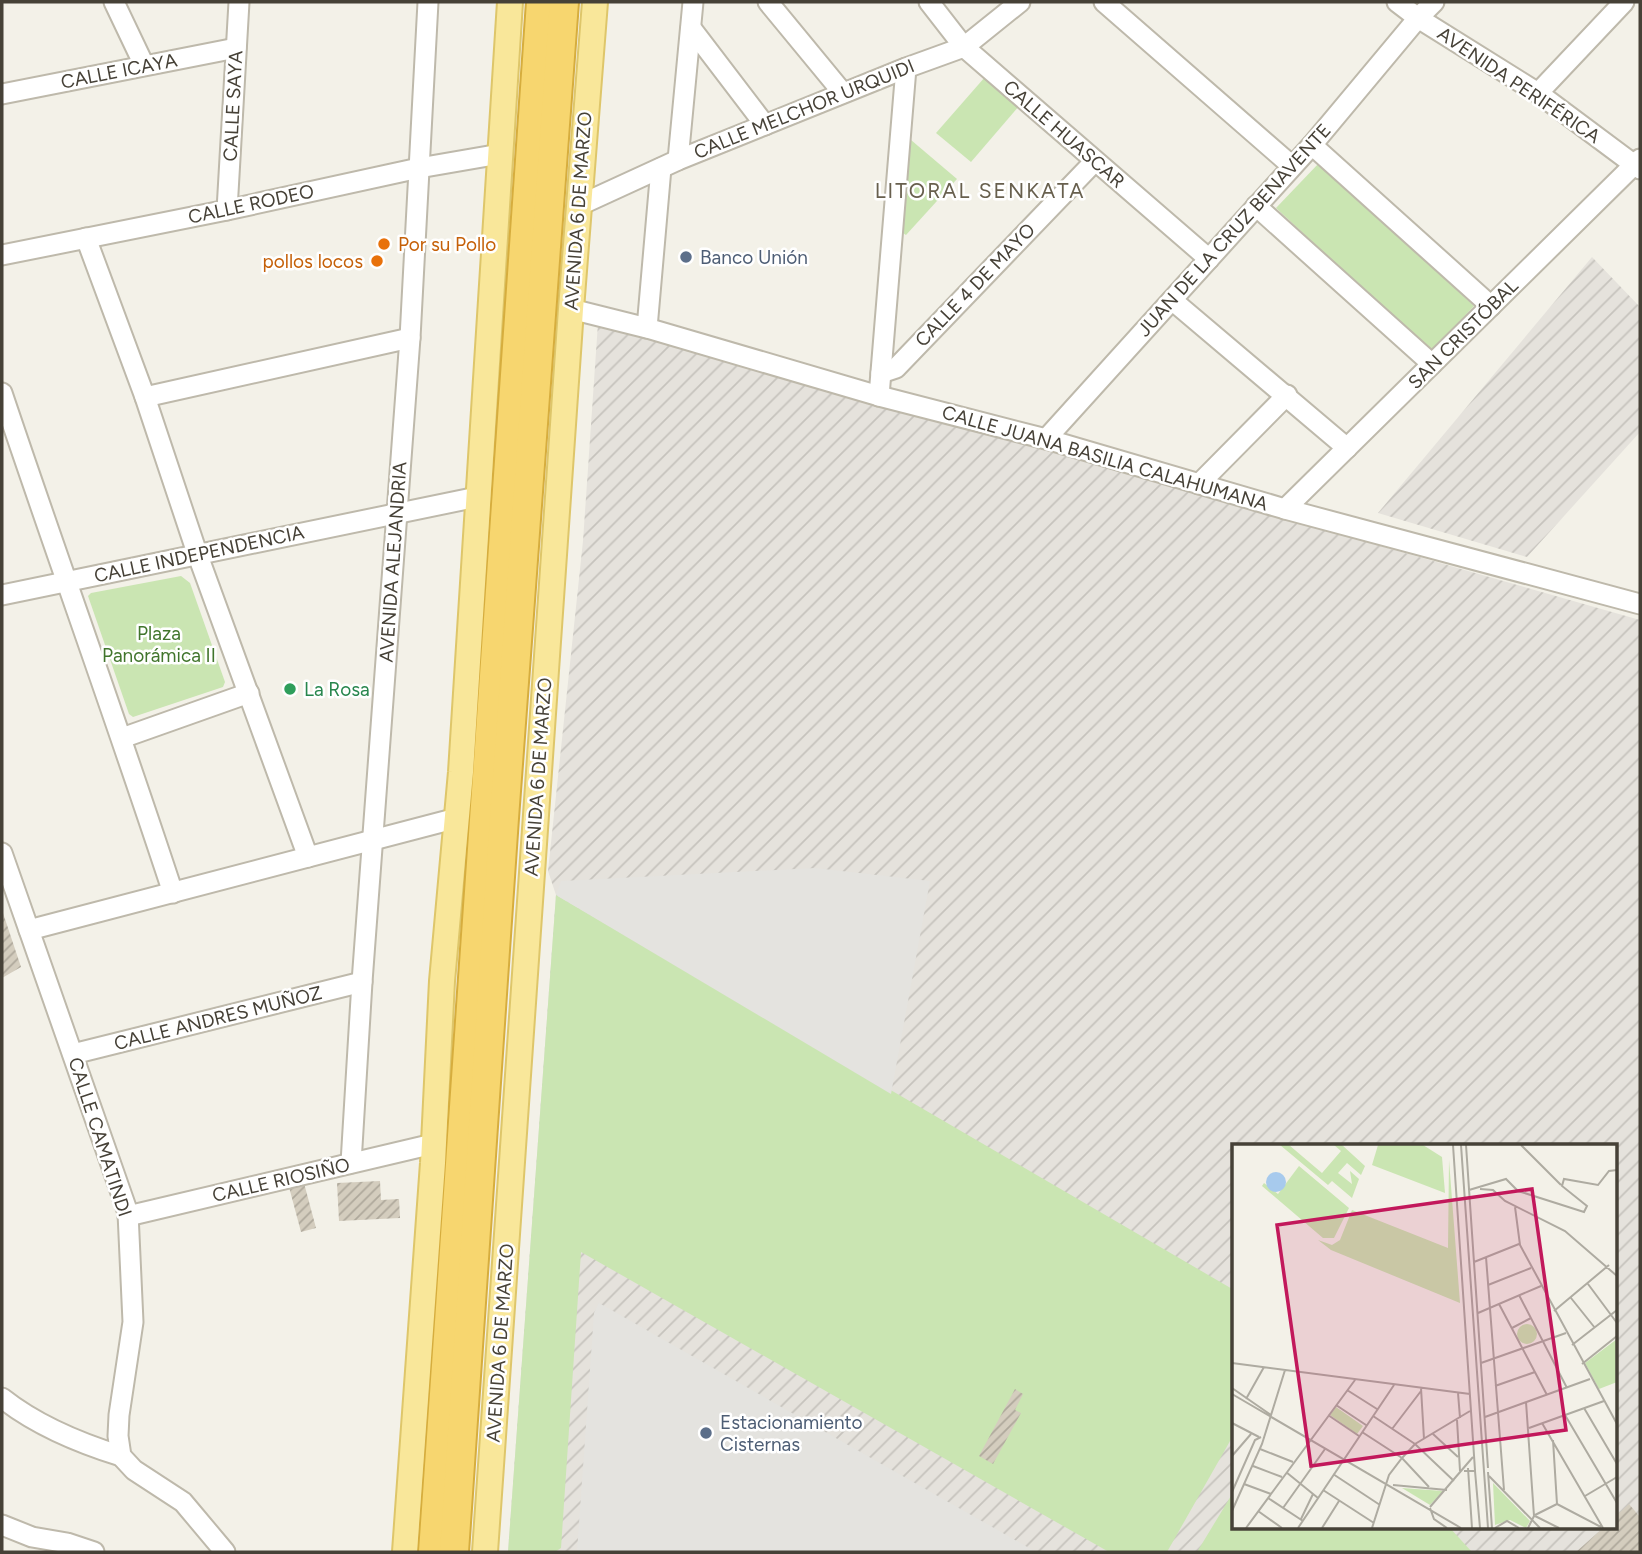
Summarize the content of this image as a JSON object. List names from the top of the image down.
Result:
{
  "streets": {
    "highway": ["AVENIDA 6 DE MARZO"],
    "street": [
      "CALLE ICAYA",
      "AVENIDA PERIFÉRICA",
      "CALLE SAYA",
      "CALLE MELCHOR URQUIDI",
      "CALLE HUASCAR",
      "CALLE RODEO",
      "JUAN DE LA CRUZ BENAVENTE",
      "CALLE 4 DE MAYO",
      "SAN CRISTÓBAL",
      "CALLE JUANA BASILIA CALAHUMANA",
      "CALLE INDEPENDENCIA",
      "AVENIDA ALEJANDRIA",
      "CALLE ANDRES MUÑOZ",
      "CALLE CAMATINDI",
      "CALLE RIOSIÑO"
    ]
  },
  "crossings": [
    ["CALLE ICAYA", "CALLE SAYA"],
    ["AVENIDA PERIFÉRICA", "JUAN DE LA CRUZ BENAVENTE"],
    ["AVENIDA PERIFÉRICA", "SAN CRISTÓBAL"],
    ["CALLE SAYA", "CALLE RODEO"],
    ["CALLE MELCHOR URQUIDI", "CALLE HUASCAR"],
    ["CALLE MELCHOR URQUIDI", "AVENIDA 6 DE MARZO"],
    ["CALLE HUASCAR", "JUAN DE LA CRUZ BENAVENTE"],
    ["CALLE HUASCAR", "CALLE 4 DE MAYO"],
    ["CALLE RODEO", "AVENIDA ALEJANDRIA"],
    ["AVENIDA 6 DE MARZO", "CALLE JUANA BASILIA CALAHUMANA"],
    ["JUAN DE LA CRUZ BENAVENTE", "CALLE JUANA BASILIA CALAHUMANA"],
    ["SAN CRISTÓBAL", "CALLE JUANA BASILIA CALAHUMANA"],
    ["CALLE INDEPENDENCIA", "AVENIDA ALEJANDRIA"],
    ["AVENIDA ALEJANDRIA", "CALLE ANDRES MUÑOZ"],
    ["AVENIDA ALEJANDRIA", "CALLE RIOSIÑO"],
    ["CALLE ANDRES MUÑOZ", "CALLE CAMATINDI"],
    ["CALLE CAMATINDI", "CALLE RIOSIÑO"]
  ],
  "districts": ["LITORAL SENKATA"],
  "parks": ["Plaza Panorámica II"],
  "places": [
    "Por su Pollo",
    "Banco Unión",
    "pollos locos",
    "La Rosa",
    "Estacionamiento Cisternas"
  ]
}
